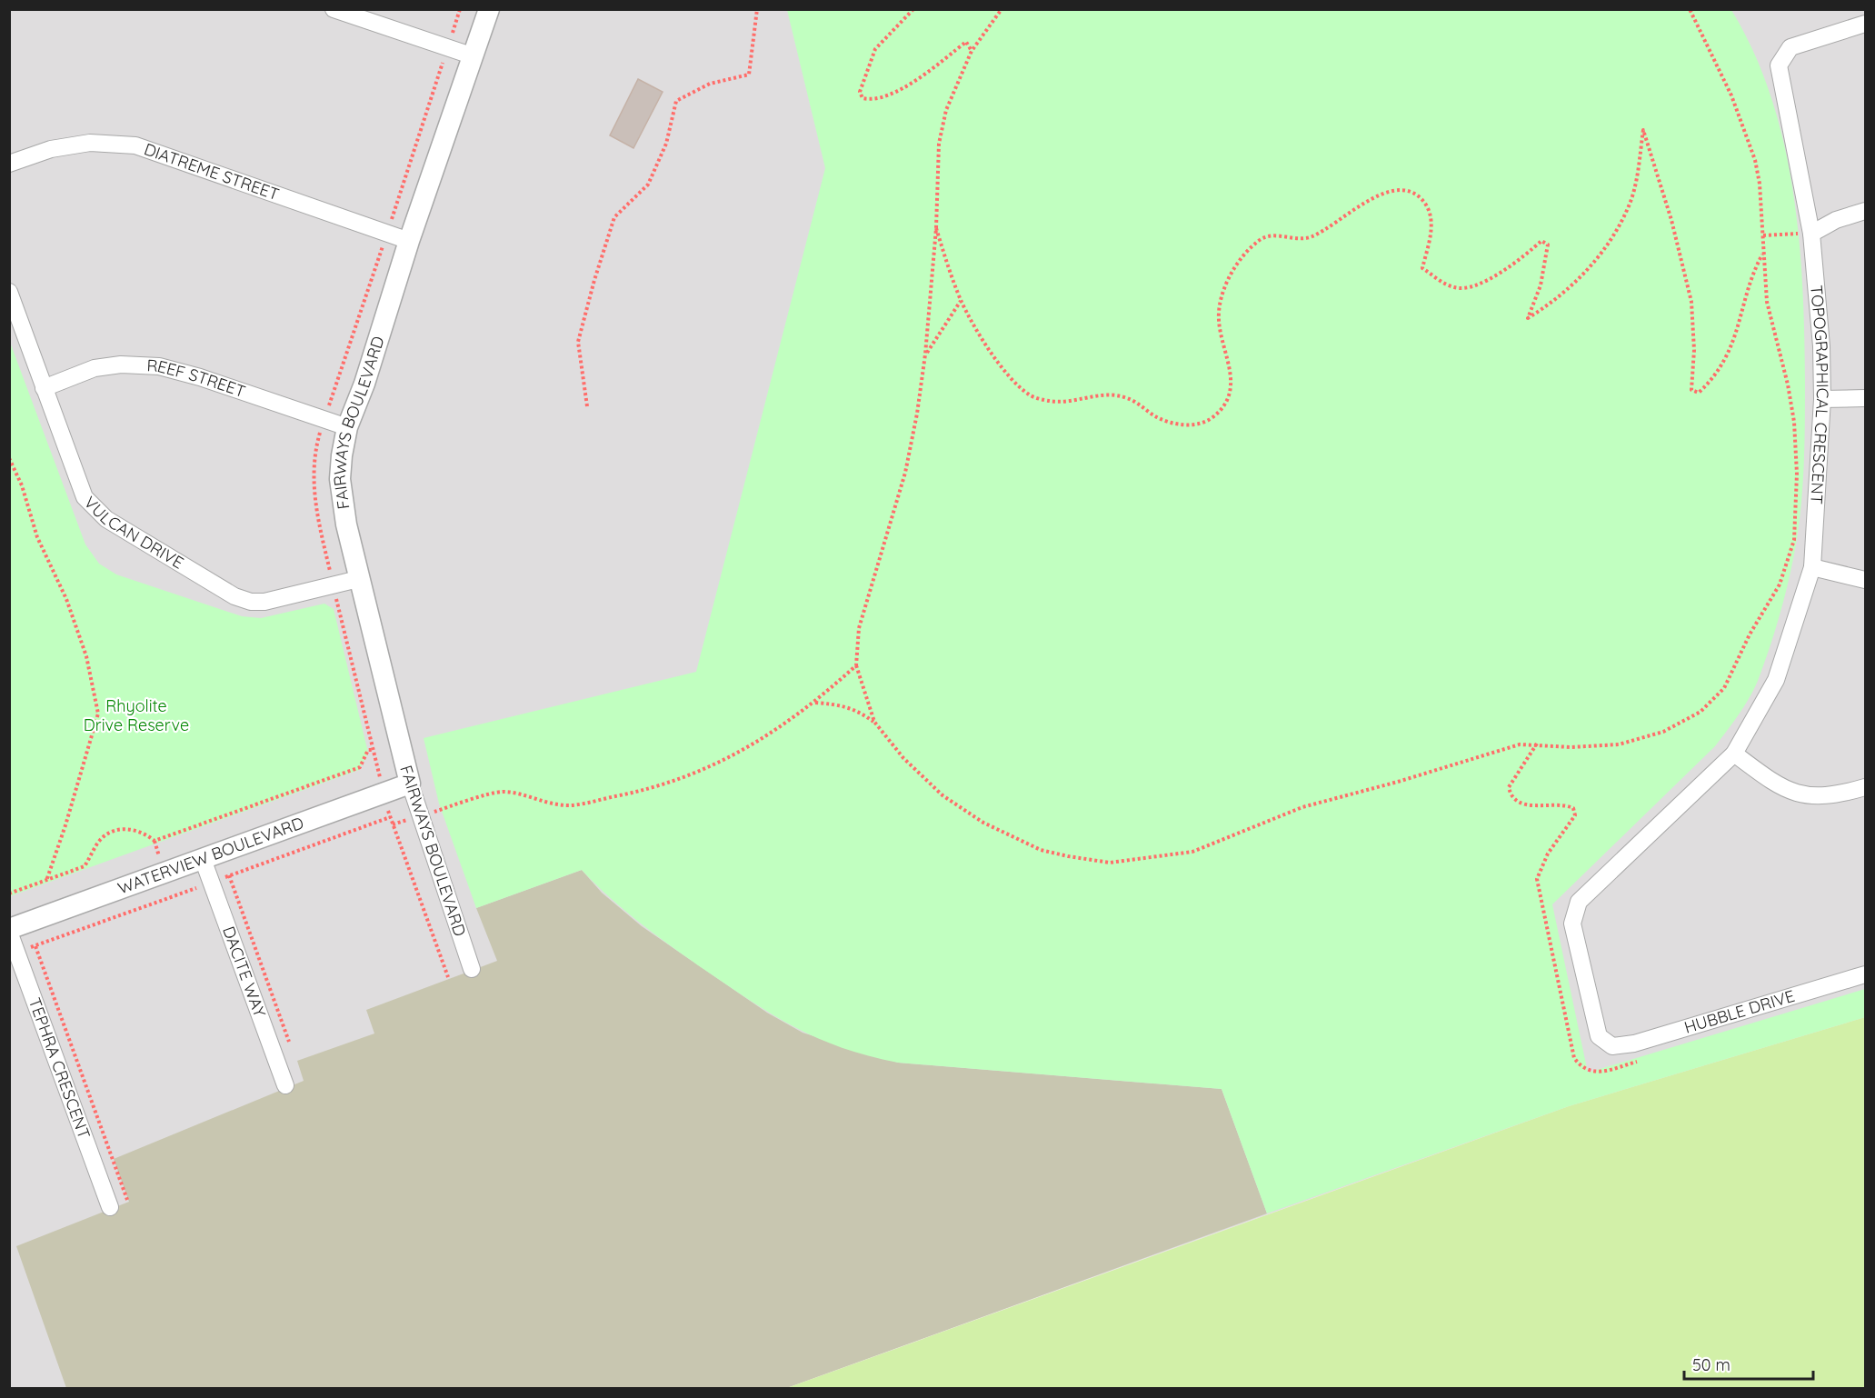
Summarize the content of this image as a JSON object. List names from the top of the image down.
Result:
{
  "streets": {
    "street": [
      "DIATREME STREET",
      "REEF STREET",
      "TOPOGRAPHICAL CRESCENT",
      "FAIRWAYS BOULEVARD",
      "VULCAN DRIVE",
      "WATERVIEW BOULEVARD",
      "DACITE WAY",
      "HUBBLE DRIVE",
      "TEPHRA CRESCENT"
    ]
  },
  "crossings": [
    ["DIATREME STREET", "FAIRWAYS BOULEVARD"],
    ["REEF STREET", "FAIRWAYS BOULEVARD"],
    ["REEF STREET", "VULCAN DRIVE"],
    ["TOPOGRAPHICAL CRESCENT", "HUBBLE DRIVE"],
    ["FAIRWAYS BOULEVARD", "VULCAN DRIVE"],
    ["FAIRWAYS BOULEVARD", "WATERVIEW BOULEVARD"],
    ["WATERVIEW BOULEVARD", "DACITE WAY"],
    ["WATERVIEW BOULEVARD", "TEPHRA CRESCENT"]
  ],
  "parks": ["Rhyolite Drive Reserve"],
  "scale_bar": "50 m"
}
